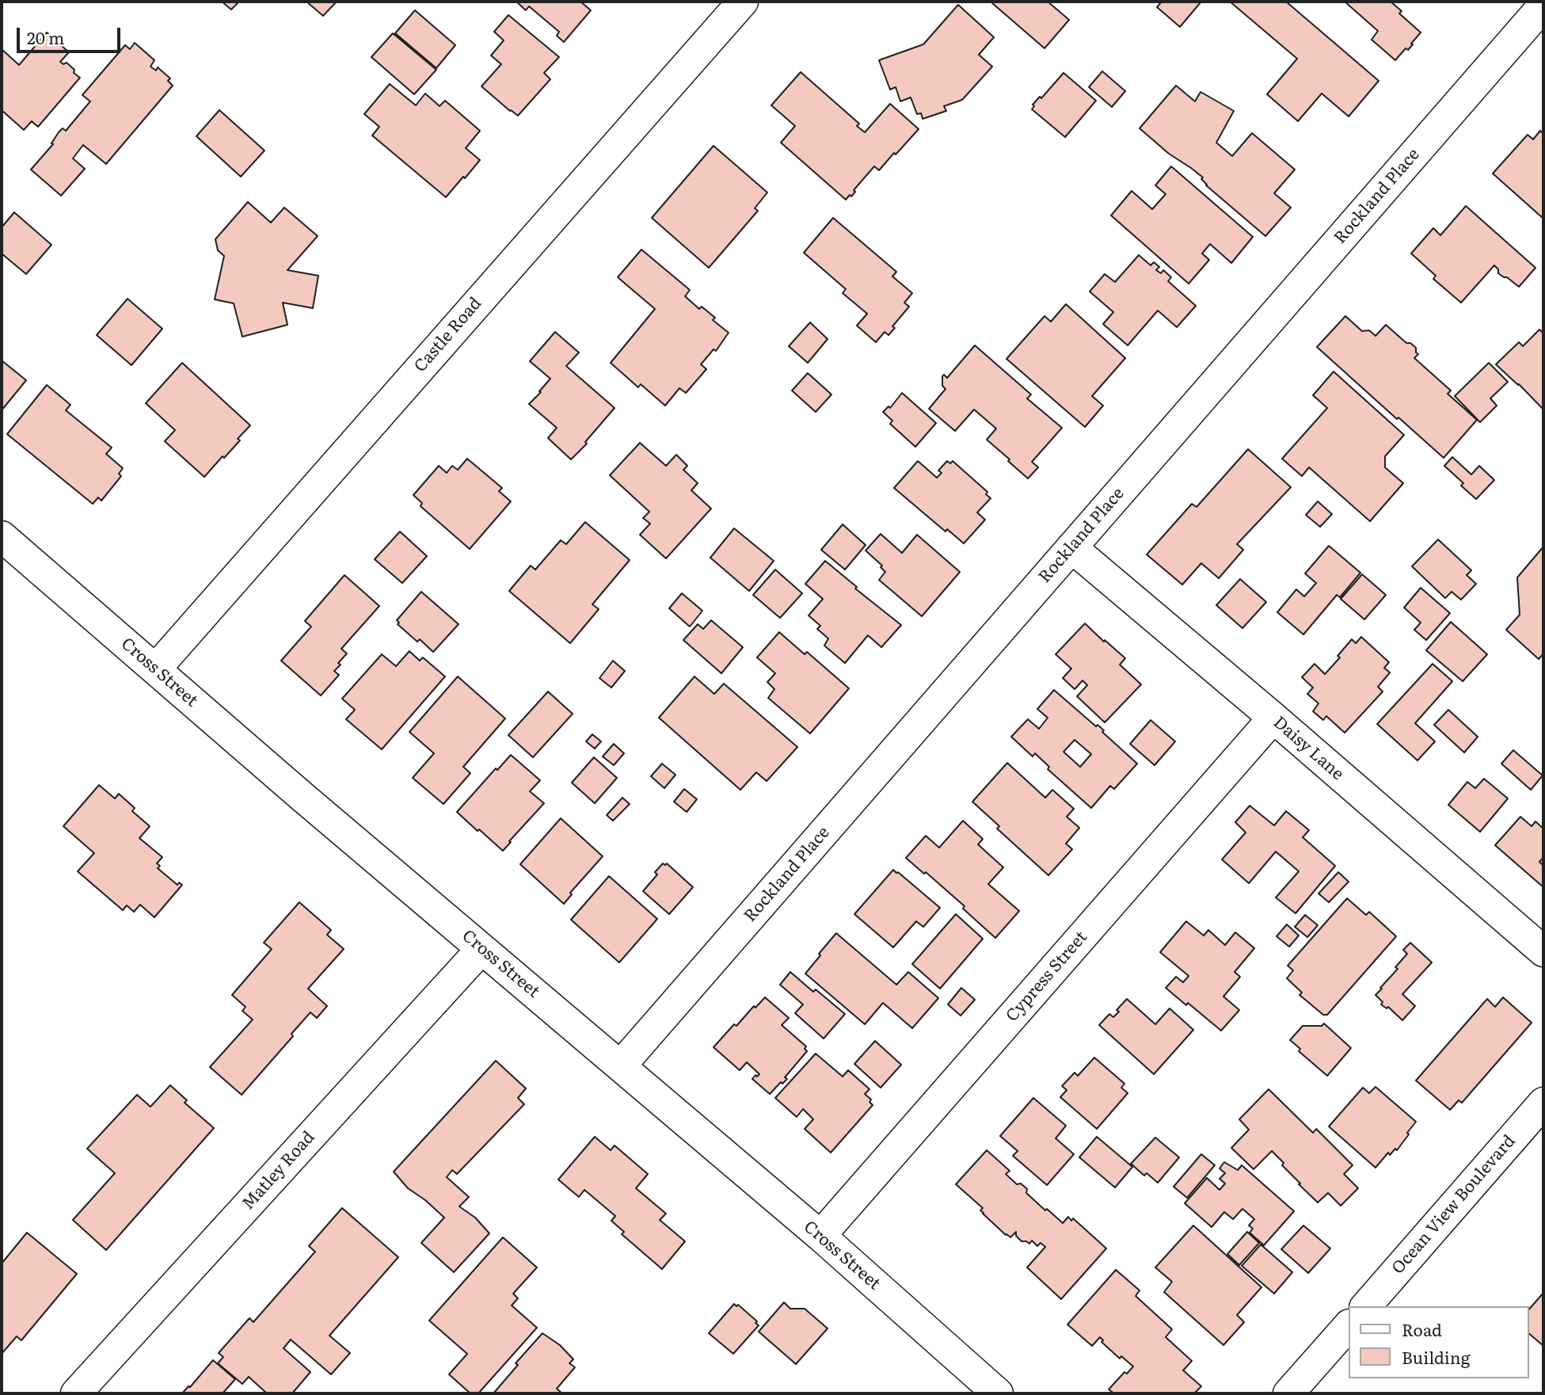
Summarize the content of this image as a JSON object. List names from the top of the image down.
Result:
{
  "streets": {
    "street": [
      "Rockland Place",
      "Castle Road",
      "Cross Street",
      "Daisy Lane",
      "Cypress Street",
      "Matley Road",
      "Ocean View Boulevard"
    ]
  },
  "crossings": [
    ["Rockland Place", "Cross Street"],
    ["Rockland Place", "Daisy Lane"],
    ["Castle Road", "Cross Street"],
    ["Cross Street", "Cypress Street"],
    ["Cross Street", "Matley Road"],
    ["Daisy Lane", "Cypress Street"]
  ],
  "legend": ["Road", "Building"],
  "scale_bar": "20 m"
}
